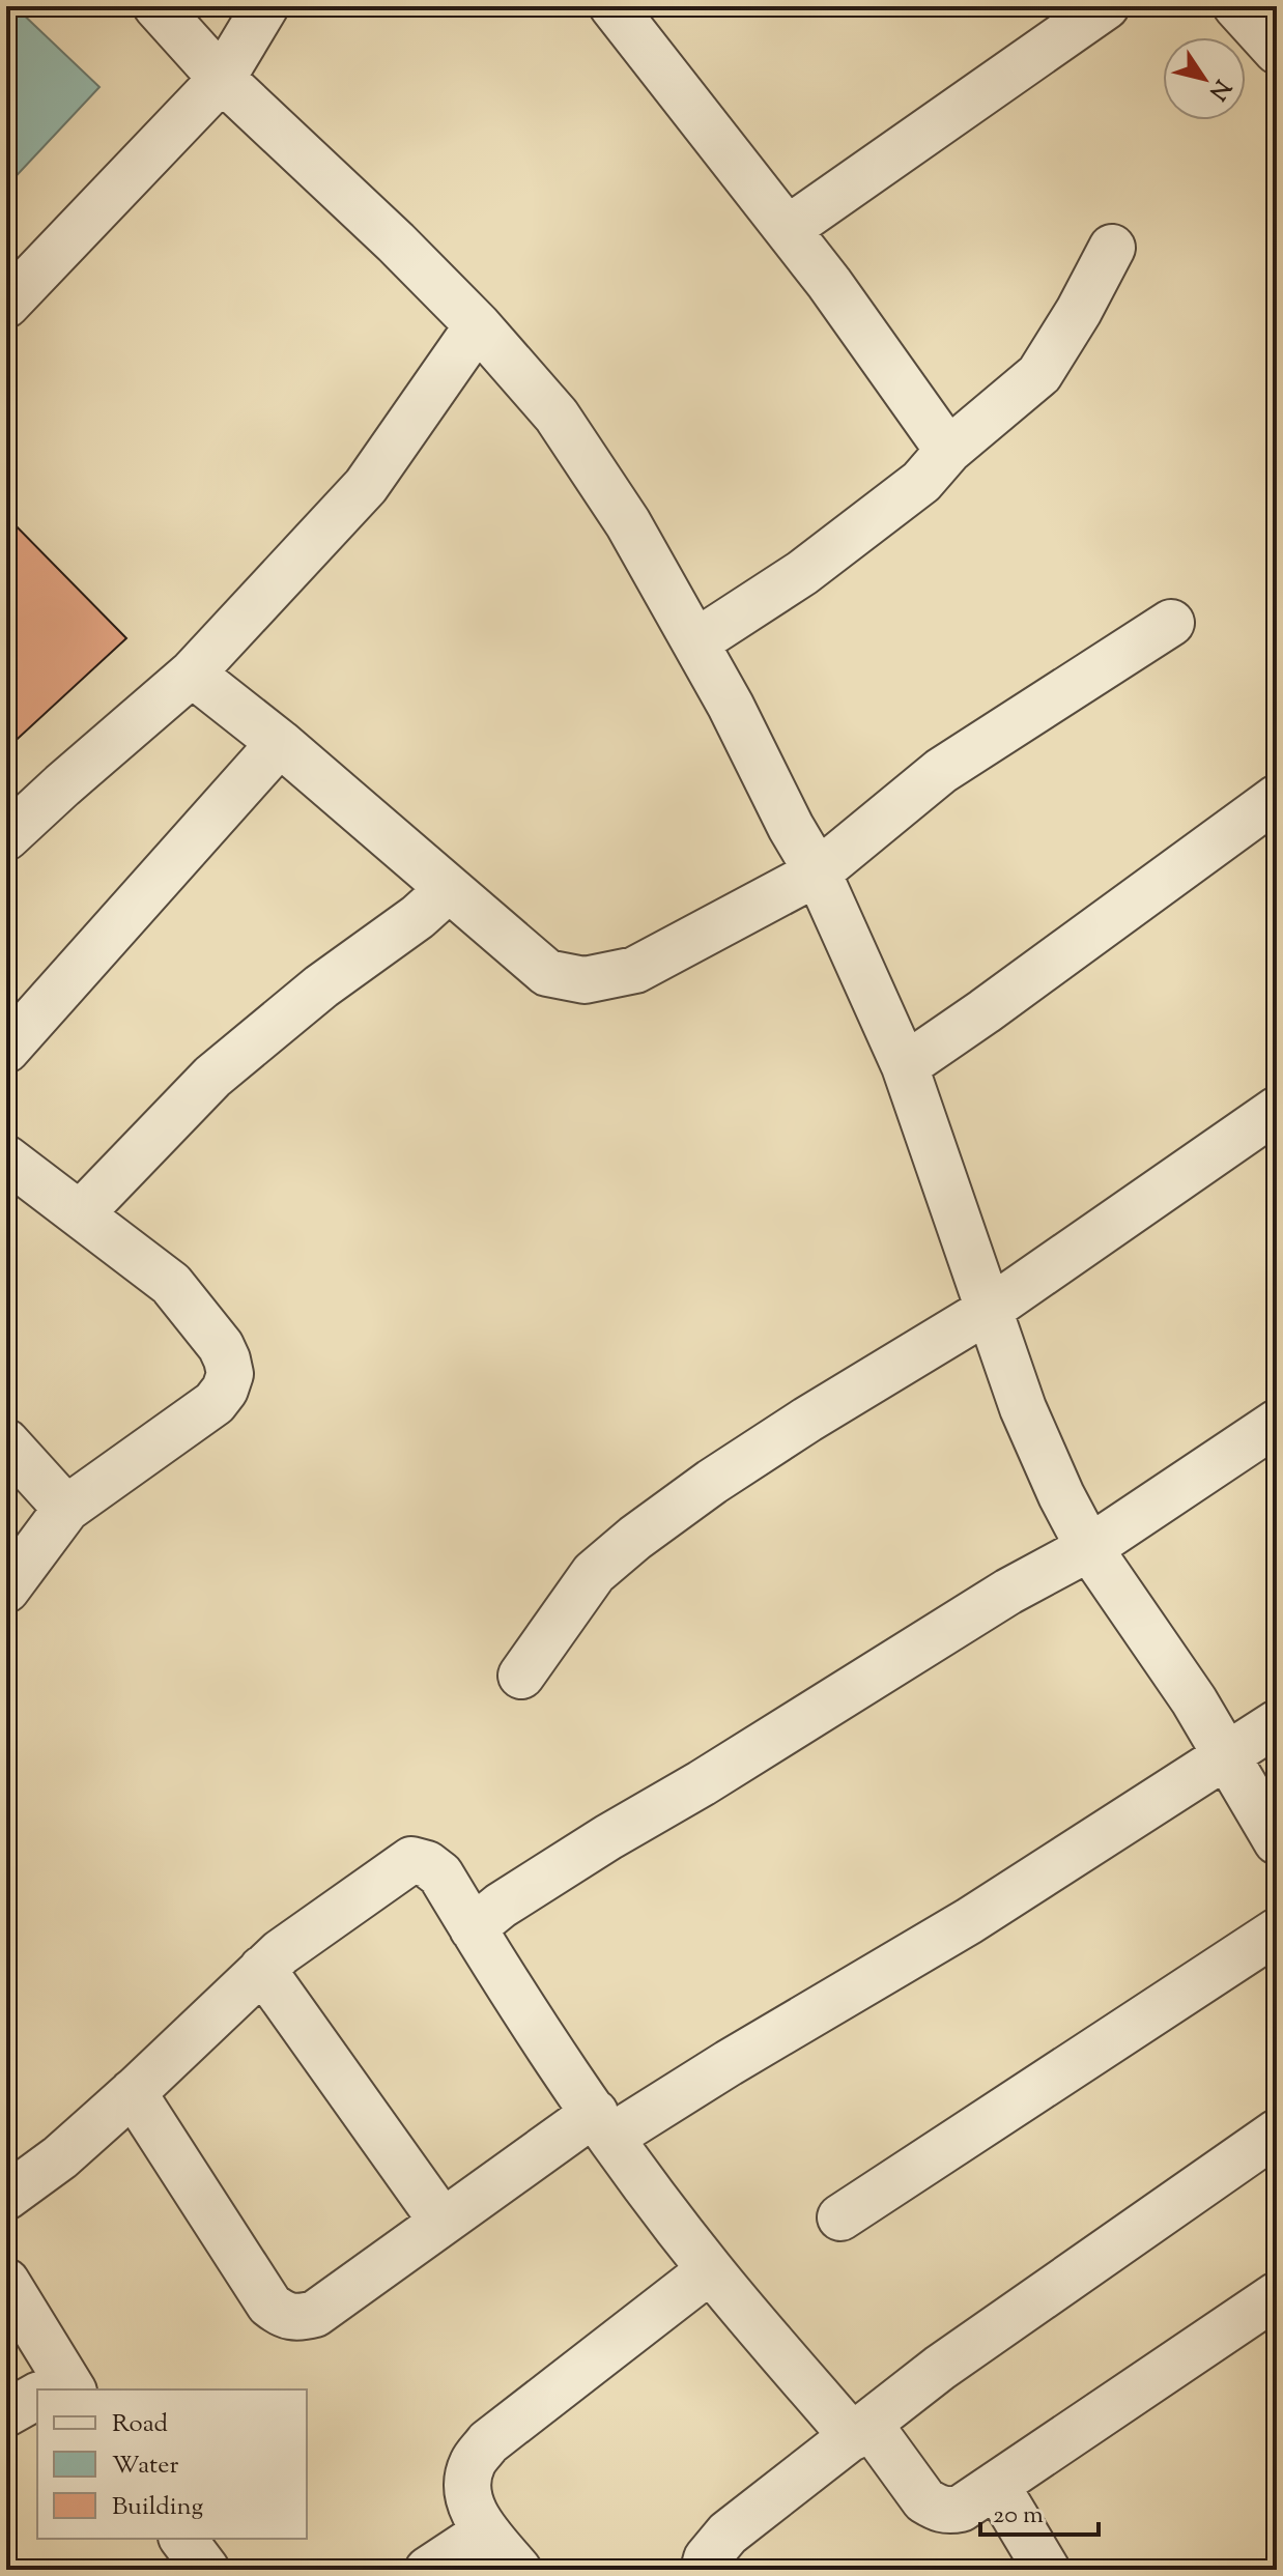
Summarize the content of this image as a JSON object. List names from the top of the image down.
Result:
{
  "legend": ["Road", "Water", "Building"],
  "scale_bar": "20 m",
  "north": "bottom right"
}
